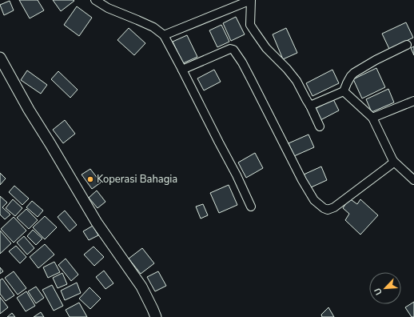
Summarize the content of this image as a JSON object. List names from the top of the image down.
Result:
{
  "places": ["Koperasi Bahagia"],
  "north": "bottom left"
}
